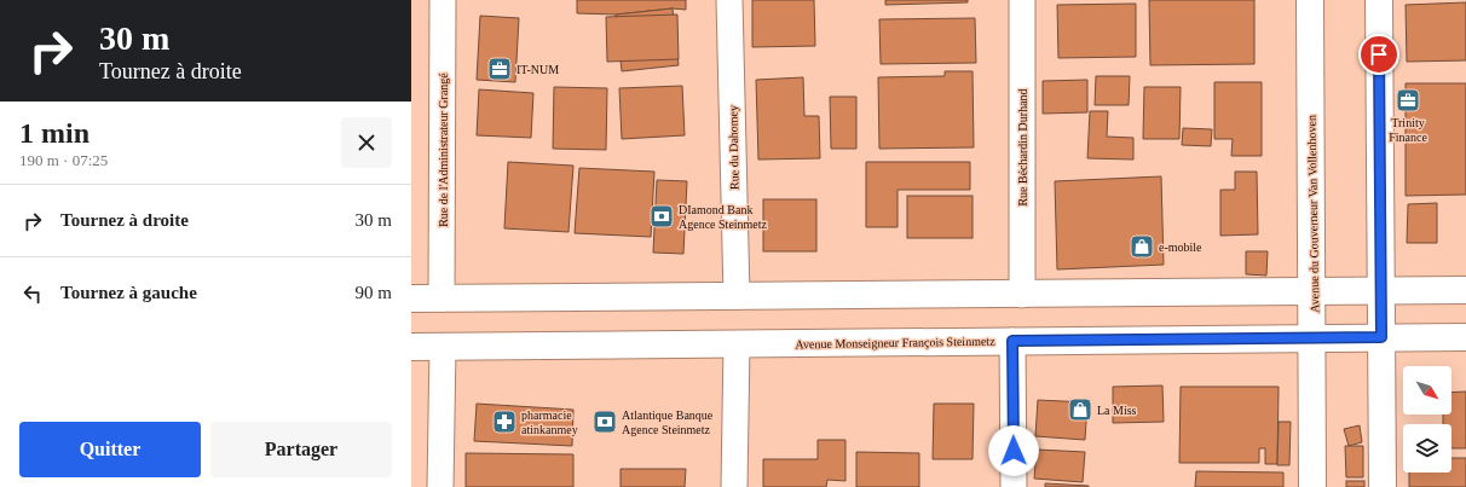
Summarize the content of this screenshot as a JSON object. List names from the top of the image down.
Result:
{
  "streets": {
    "main road": ["Avenue du Gouverneur Van Vollenhoven", "Avenue Monseigneur François Steinmetz"],
    "street": ["Rue du Dahomey", "Rue Béchardin Durhand", "Rue de l'Administrateur Grangé"]
  },
  "crossings": [
    ["Avenue du Gouverneur Van Vollenhoven", "Avenue Monseigneur François Steinmetz"]
  ],
  "places": {
    "office": ["IT-NUM", "Trinity Finance"],
    "bank": ["DIamond Bank Agence Steinmetz", "Atlantique Banque Agence Steinmetz"],
    "shop": ["e-mobile", "La Miss"],
    "pharmacy": ["pharmacie atinkanmey"]
  },
  "north": "bottom right",
  "page": {
    "turn": ["30 m", "Tournez à droite"],
    "heading": ["1 min", "190 m · 07:25"],
    "list": [
      {
        "name": "Tournez à droite",
        "value": "30 m"
      },
      {
        "name": "Tournez à gauche",
        "value": "90 m"
      }
    ],
    "buttons": ["Quitter", "Partager"]
  }
}
